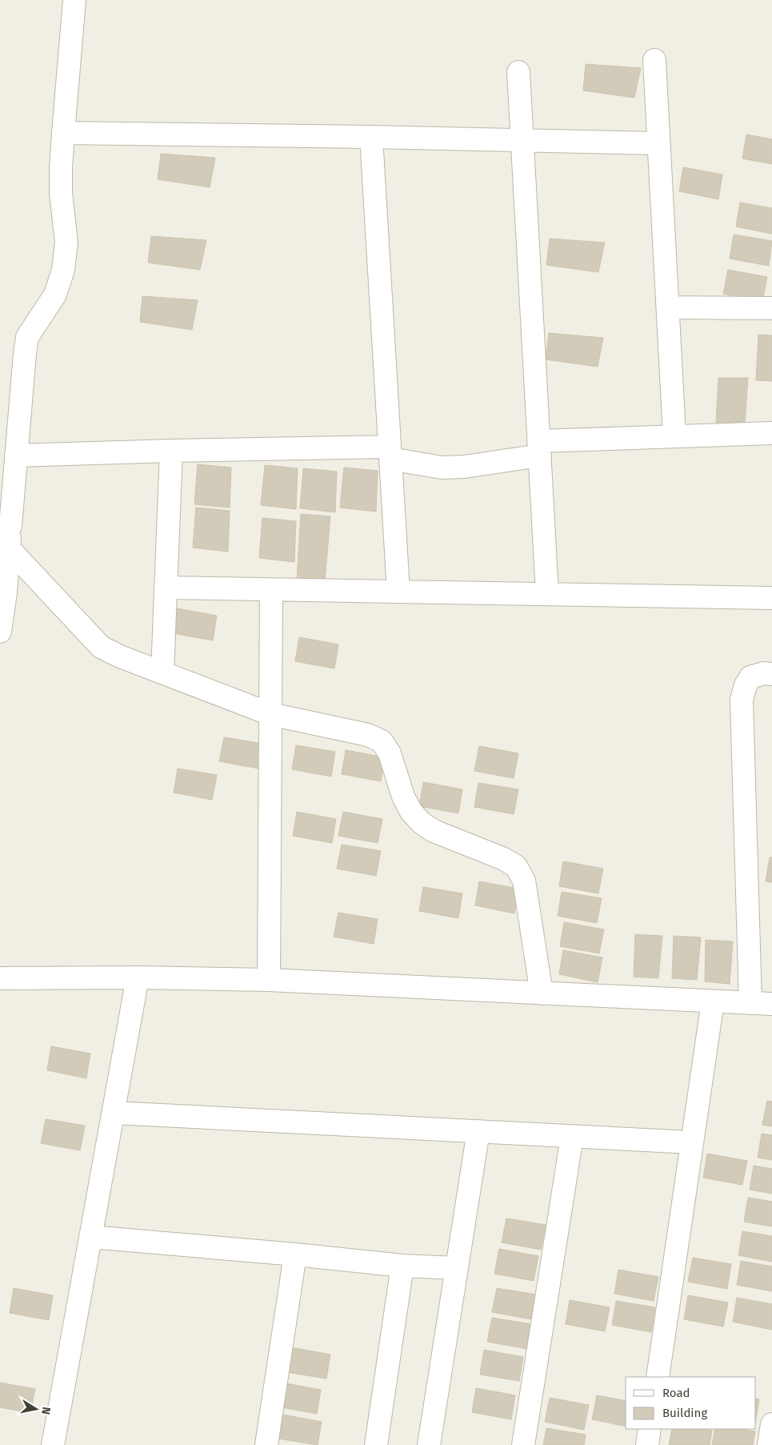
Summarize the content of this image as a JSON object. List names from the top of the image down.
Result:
{
  "legend": ["Road", "Building"],
  "north": "right"
}
